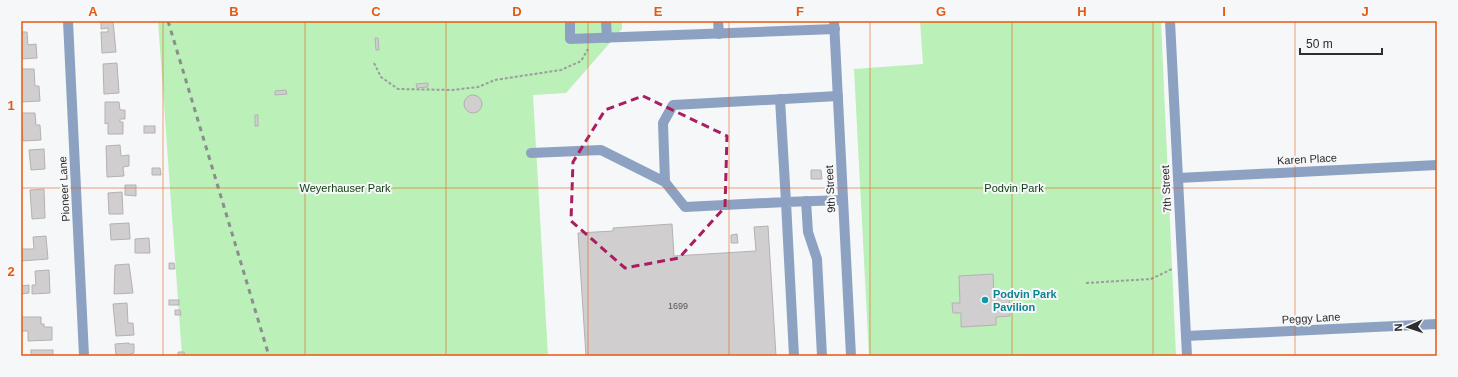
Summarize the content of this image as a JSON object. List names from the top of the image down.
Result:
{
  "streets": {
    "street": [
      "Karen Place",
      "Pioneer Lane",
      "9th Street",
      "7th Street",
      "Peggy Lane"
    ]
  },
  "crossings": [
    ["Karen Place", "7th Street"],
    ["7th Street", "Peggy Lane"]
  ],
  "parks": ["Weyerhauser Park", "Podvin Park"],
  "places": ["Podvin Park Pavilion"],
  "house_numbers": ["1699"],
  "scale_bar": "50 m",
  "north": "left",
  "grid": {
    "columns": [
      "A",
      "B",
      "C",
      "D",
      "E",
      "F",
      "G",
      "H",
      "I",
      "J"
    ],
    "rows": ["1", "2"]
  }
}
